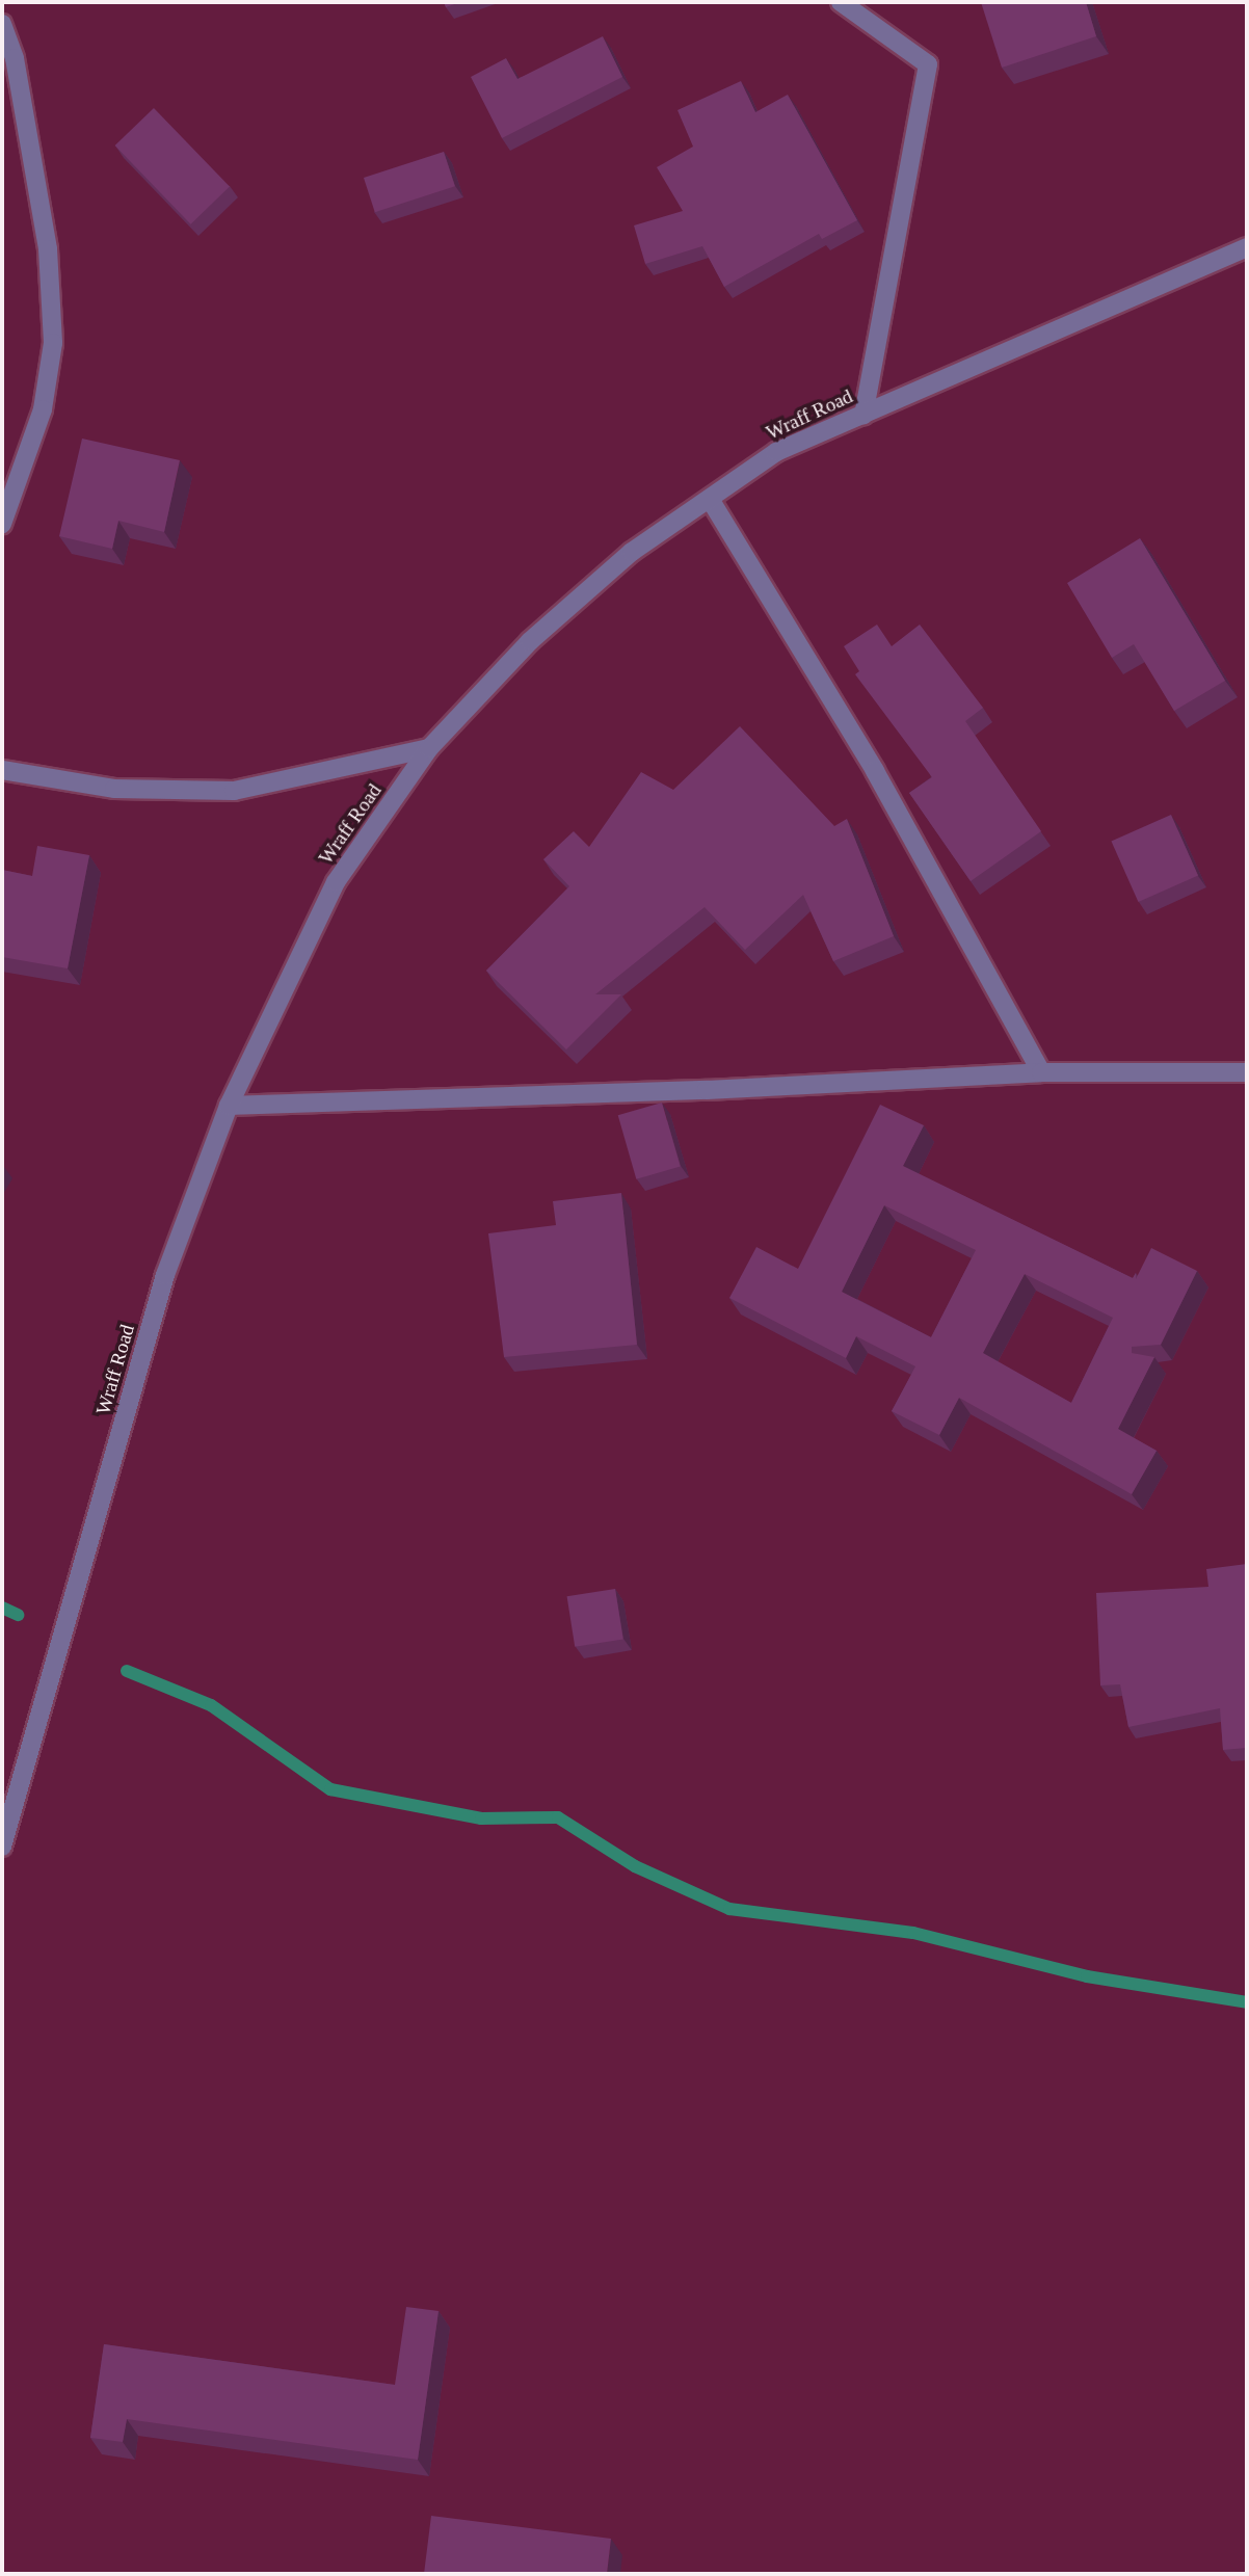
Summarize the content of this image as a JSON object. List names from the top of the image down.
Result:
{
  "streets": {
    "street": ["Wraff Road"]
  }
}
